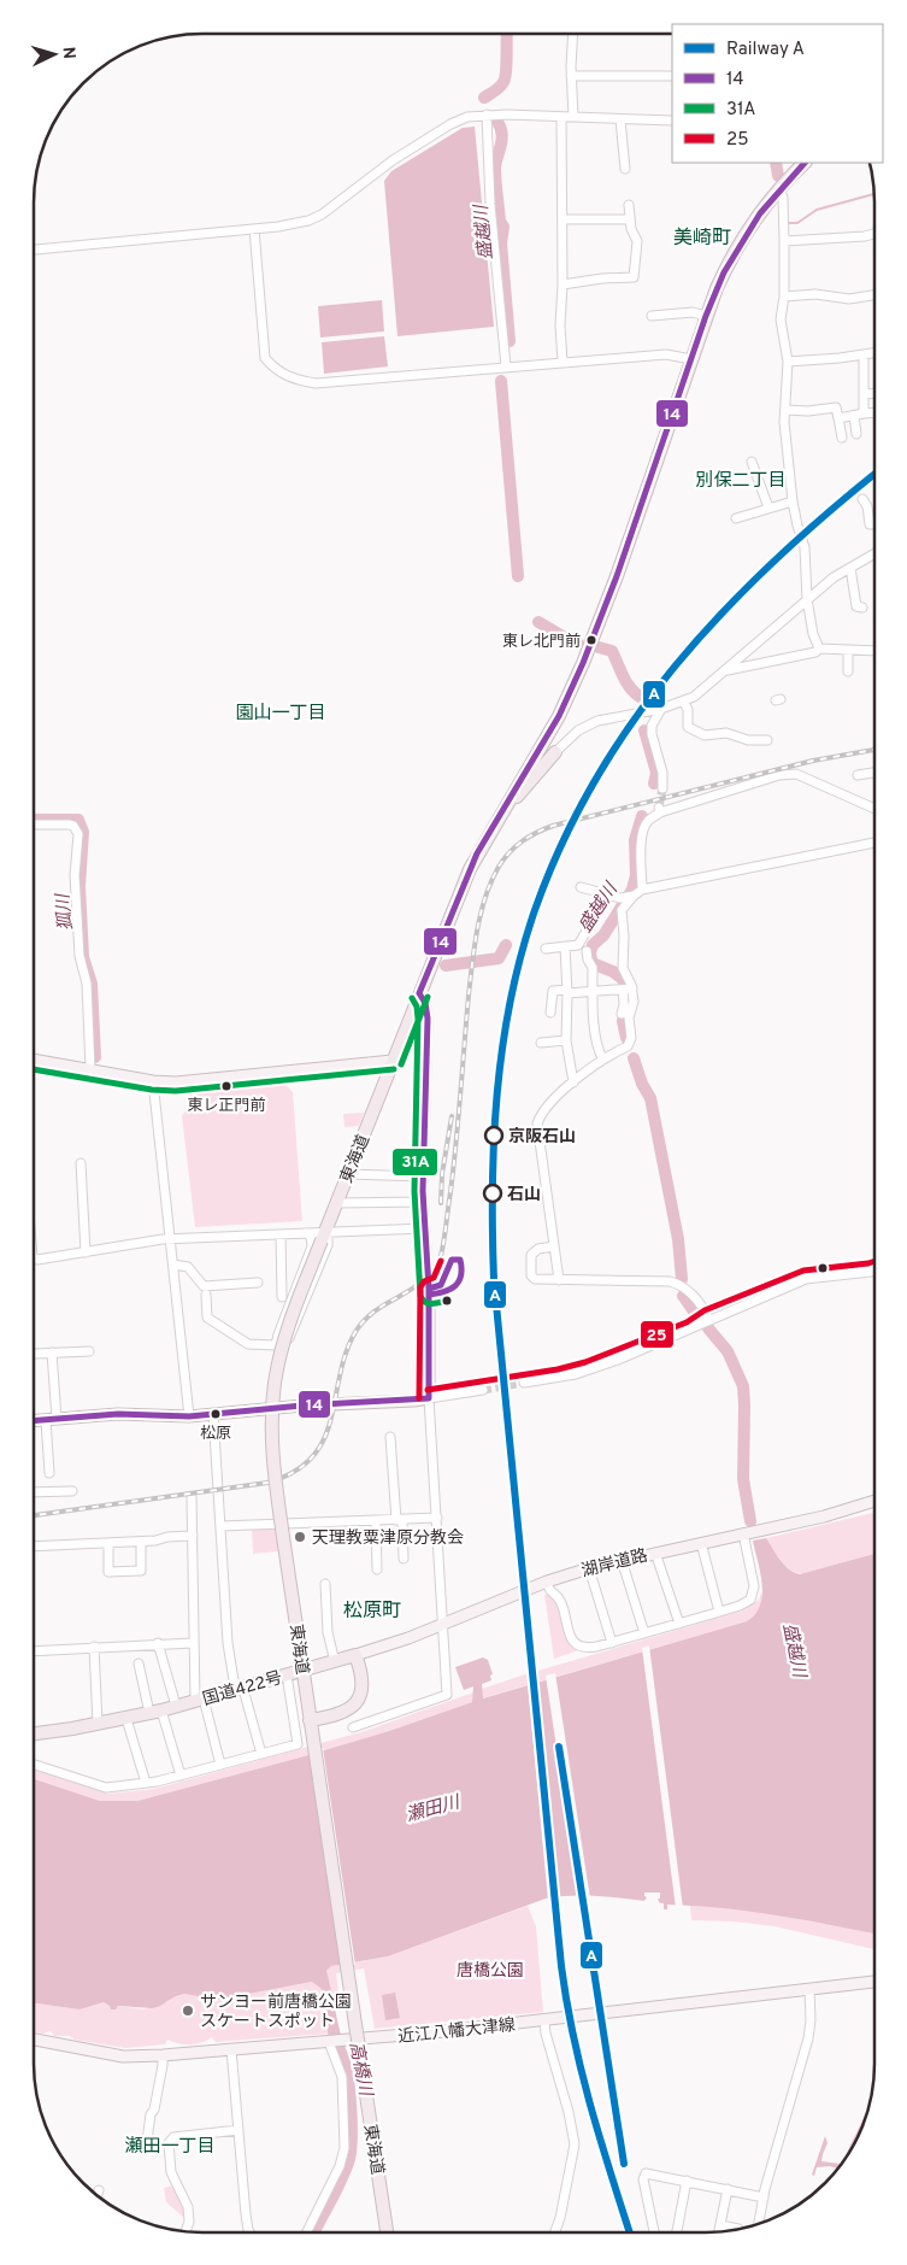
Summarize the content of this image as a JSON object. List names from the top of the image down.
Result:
{
  "streets": {
    "highway": ["東海道", "国道422号"],
    "main road": ["湖岸道路", "近江八幡大津線"]
  },
  "crossings": [
    ["東海道", "国道422号"],
    ["湖岸道路", "国道422号"]
  ],
  "districts": [
    "美崎町",
    "別保二丁目",
    "園山一丁目",
    "松原町",
    "瀬田一丁目"
  ],
  "water": [
    "盛越川",
    "狐川",
    "瀬田川",
    "高橋川"
  ],
  "parks": ["唐橋公園"],
  "places": [
    "東レ北門前",
    "東レ正門前",
    "京阪石山",
    "石山",
    "松原",
    "天理教粟津原分教会",
    "サンヨー前唐橋公園 スケートスポット"
  ],
  "lines": [
    "transit line 14",
    "rail line A",
    "transit line 31A",
    "transit line 25"
  ],
  "legend": [
    "Railway A",
    "14",
    "31A",
    "25"
  ],
  "north": "right"
}
